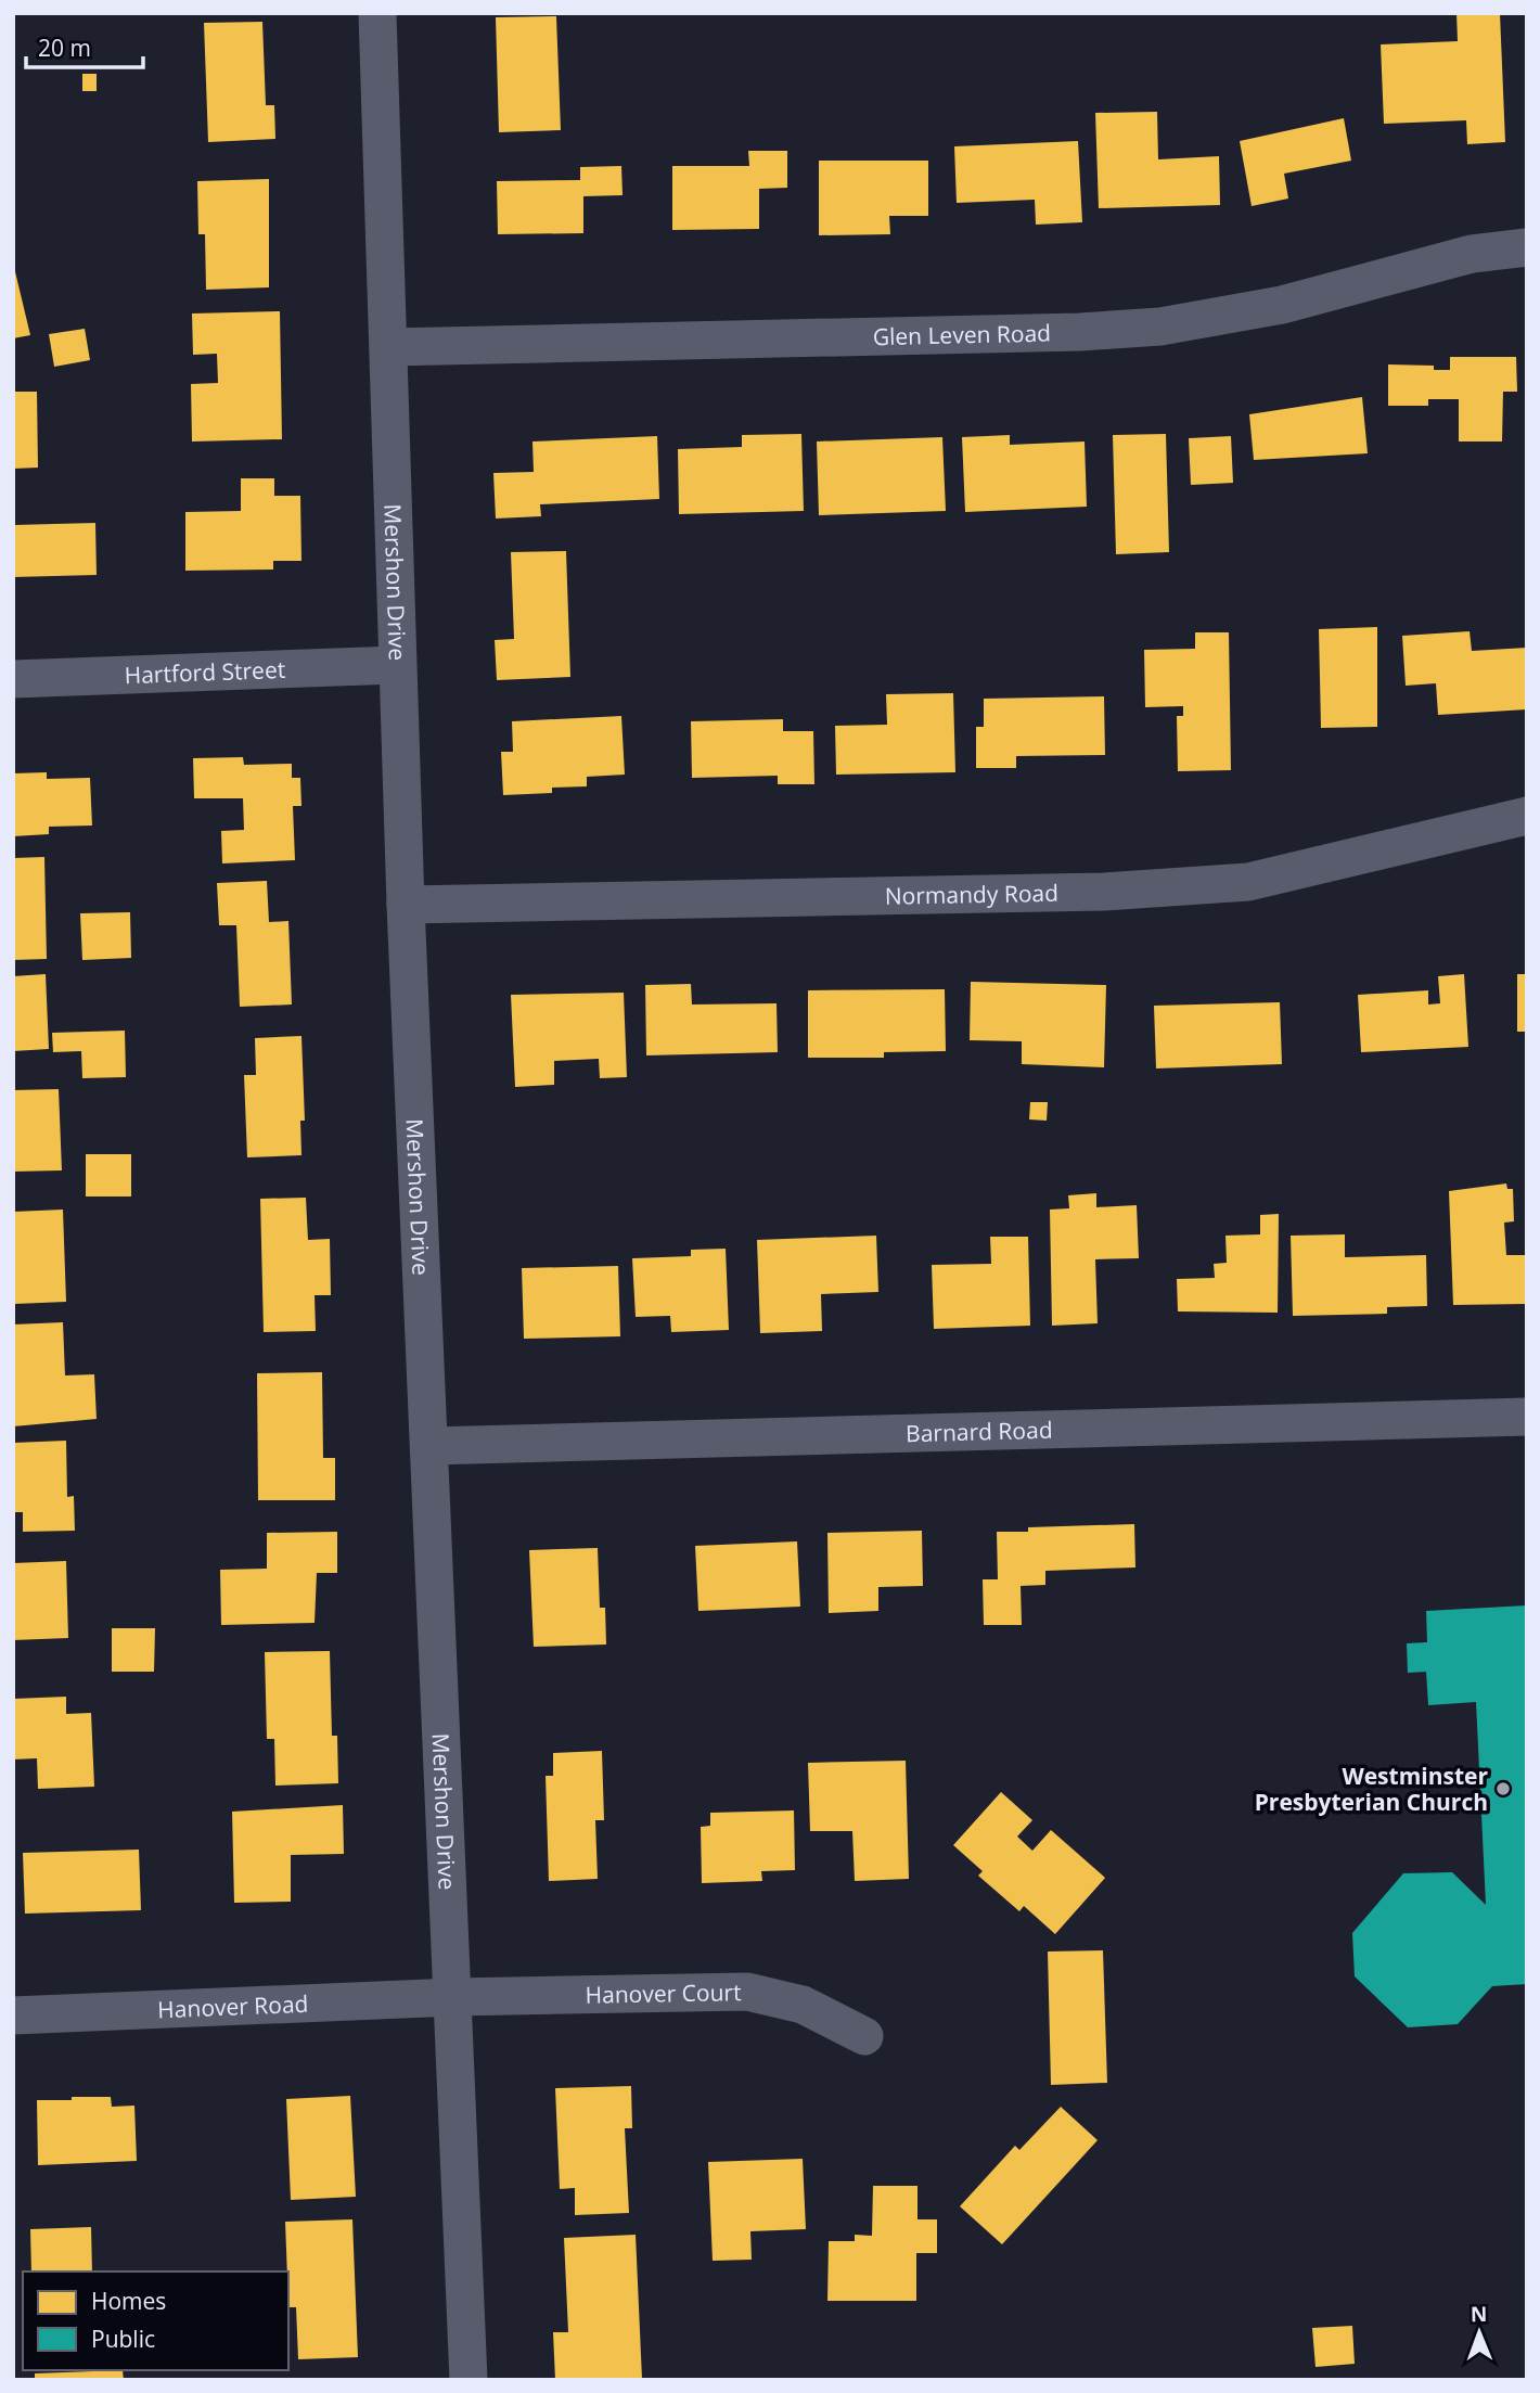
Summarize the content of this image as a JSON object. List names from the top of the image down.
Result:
{
  "streets": {
    "street": [
      "Glen Leven Road",
      "Mershon Drive",
      "Hartford Street",
      "Normandy Road",
      "Barnard Road",
      "Hanover Court",
      "Hanover Road"
    ]
  },
  "crossings": [
    ["Glen Leven Road", "Mershon Drive"],
    ["Mershon Drive", "Hartford Street"],
    ["Mershon Drive", "Normandy Road"],
    ["Mershon Drive", "Barnard Road"],
    ["Mershon Drive", "Hanover Court"],
    ["Mershon Drive", "Hanover Road"],
    ["Hanover Court", "Hanover Road"]
  ],
  "places": ["Westminster Presbyterian Church"],
  "legend": ["Homes", "Public"],
  "scale_bar": "20 m",
  "north": "top"
}
